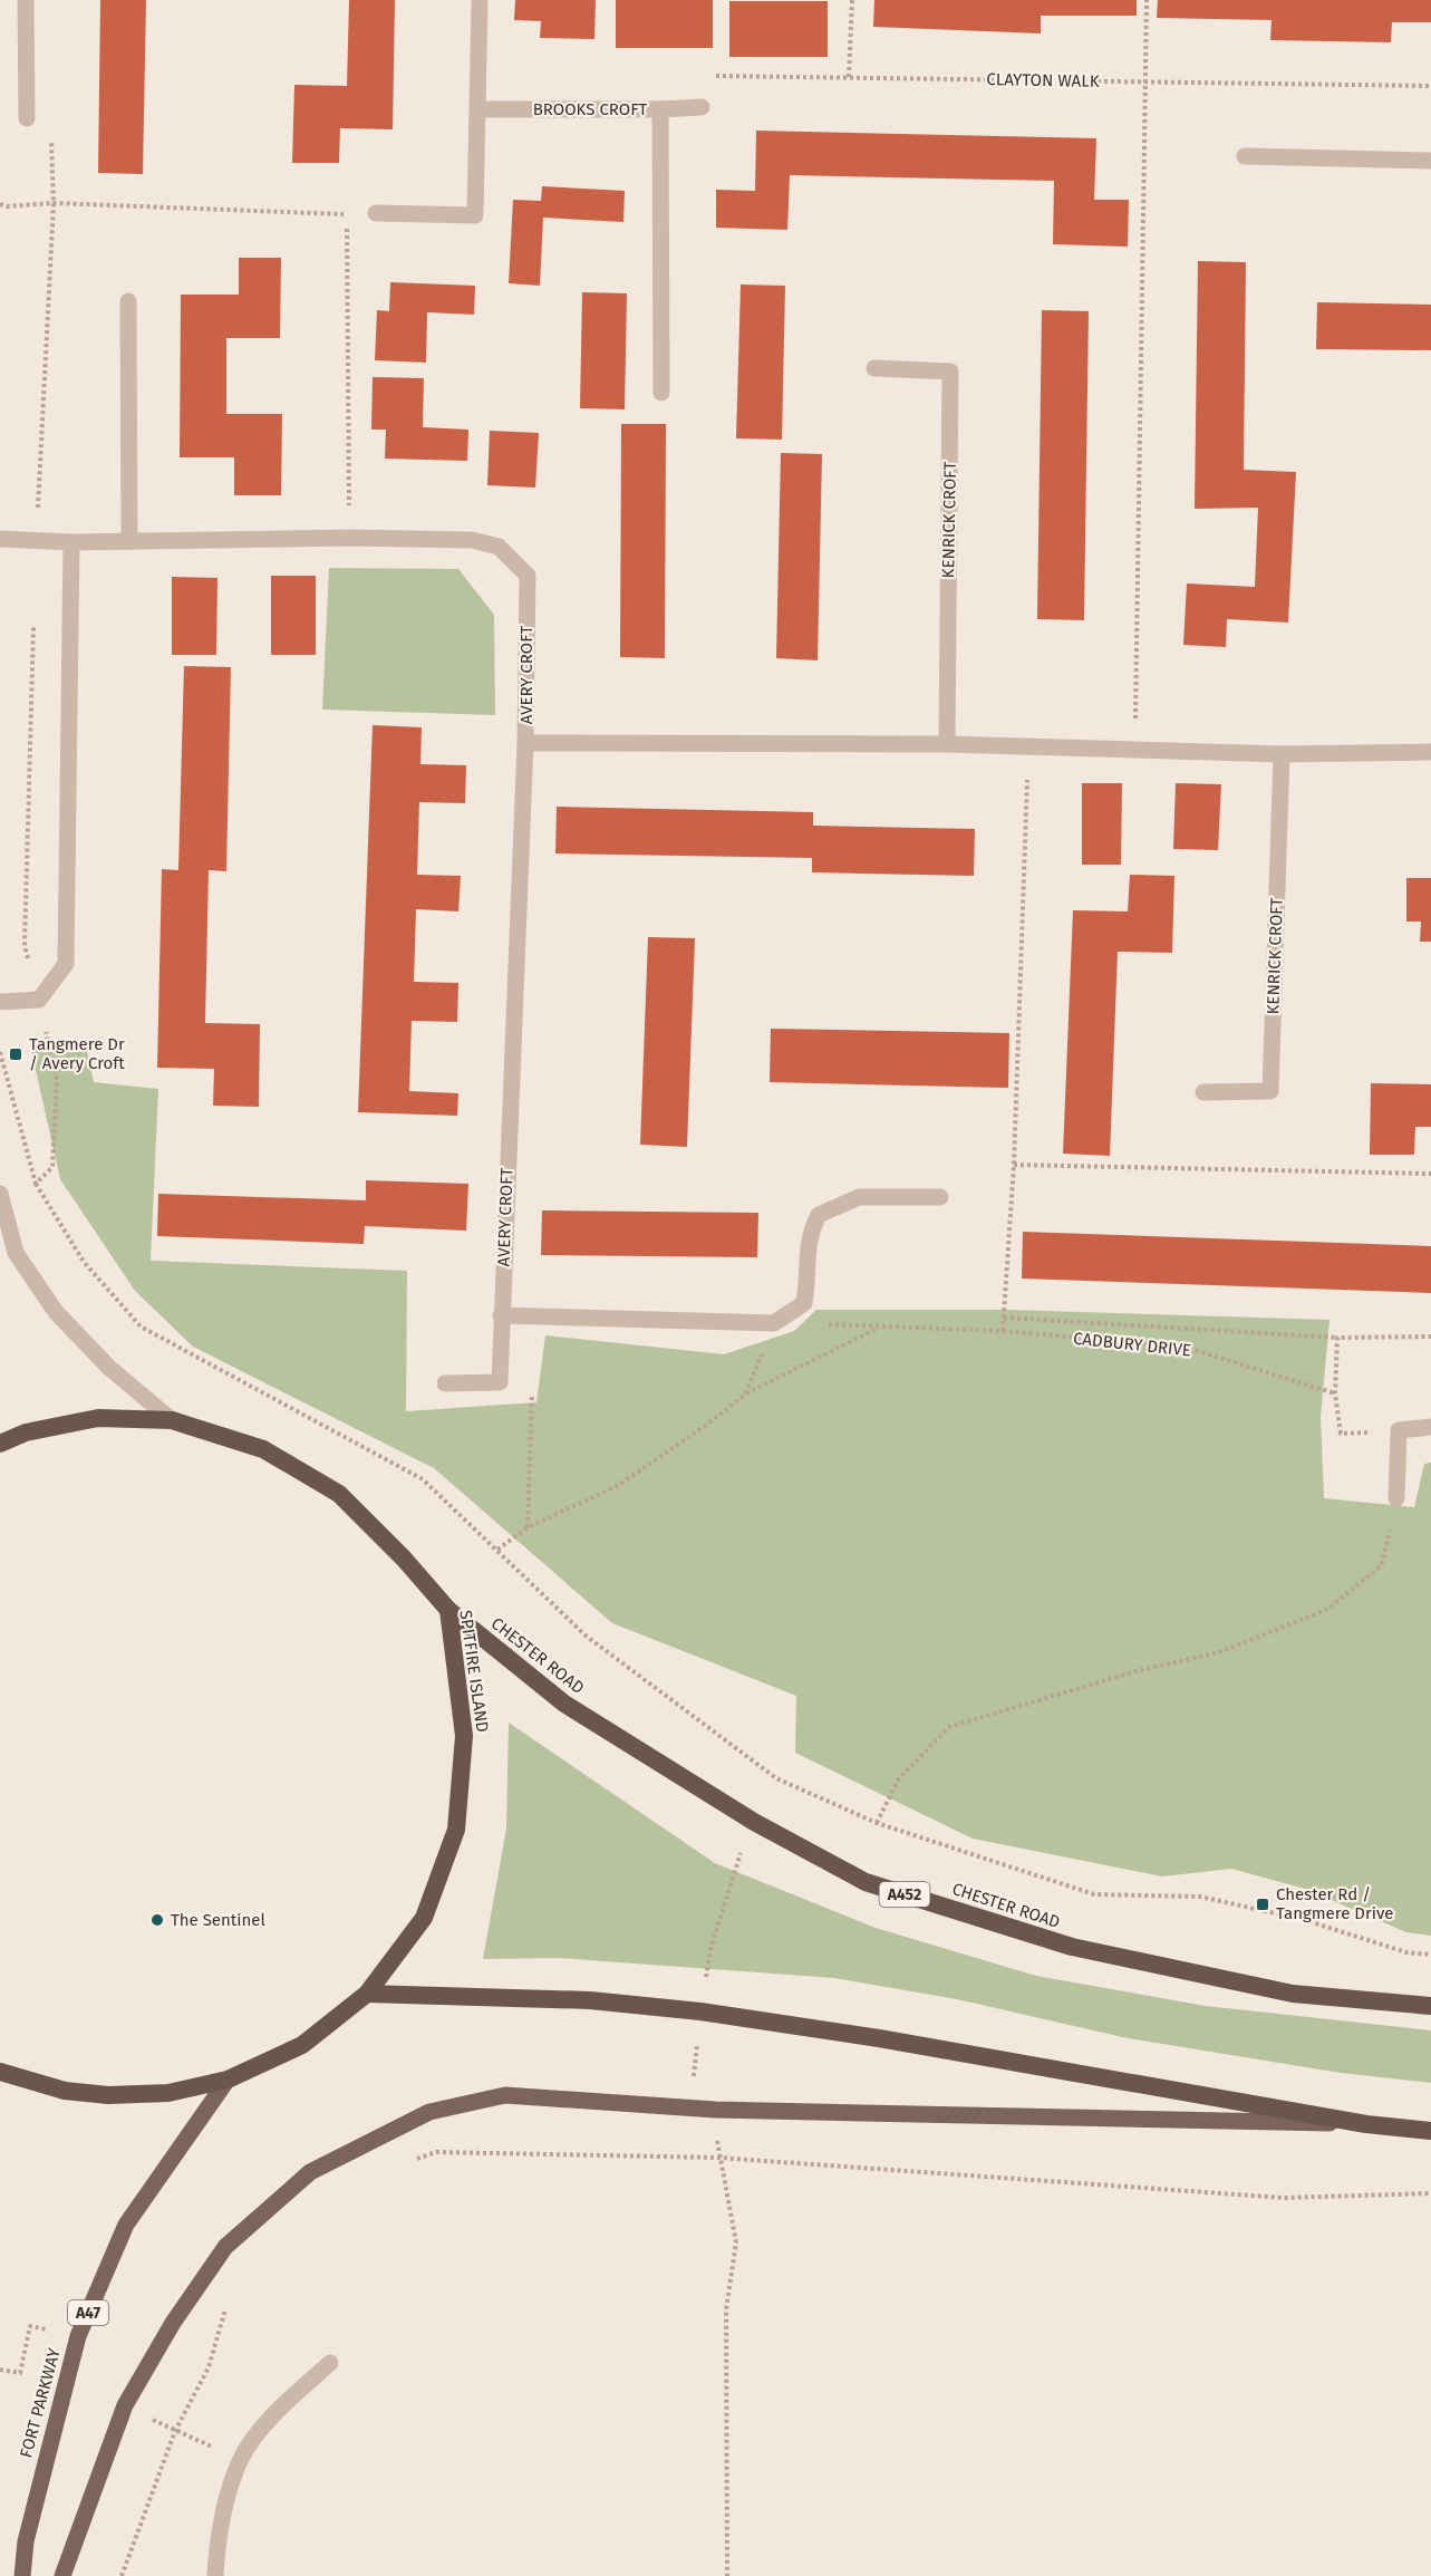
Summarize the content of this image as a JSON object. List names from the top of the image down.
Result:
{
  "streets": {
    "highway": ["CHESTER ROAD", "SPITFIRE ISLAND", "A452"],
    "main road": ["A47", "FORT PARKWAY"],
    "street": ["BROOKS CROFT", "KENRICK CROFT", "AVERY CROFT"],
    "path": ["CLAYTON WALK", "CADBURY DRIVE"]
  },
  "crossings": [
    ["CHESTER ROAD", "SPITFIRE ISLAND"],
    ["SPITFIRE ISLAND", "FORT PARKWAY"]
  ],
  "places": {
    "transit": ["Tangmere Dr / Avery Croft", "Chester Rd / Tangmere Drive"],
    "other": ["The Sentinel"]
  }
}
